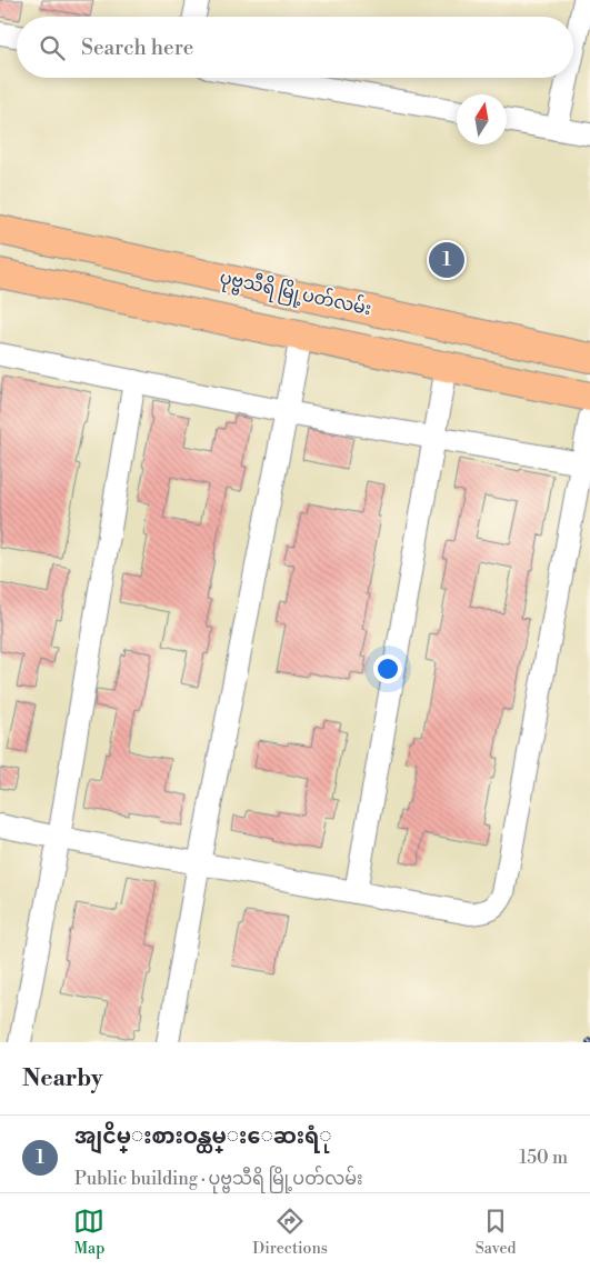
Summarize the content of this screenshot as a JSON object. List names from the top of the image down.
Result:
{
  "streets": {
    "main road": ["ပုဗ္ဗသီရိ မြို့ပတ်လမ်း"]
  },
  "north": "top",
  "page": {
    "search": "Search here",
    "pins": "1",
    "heading": "Nearby",
    "list": [
      {
        "mark": "1",
        "name": "အျငိမ္းစားဝန္ထမ္းေဆးရံု",
        "note": "Public building · ပုဗ္ဗသီရိ မြို့ပတ်လမ်း",
        "value": "150 m"
      }
    ],
    "nav": ["Map", "Directions", "Saved"]
  }
}
